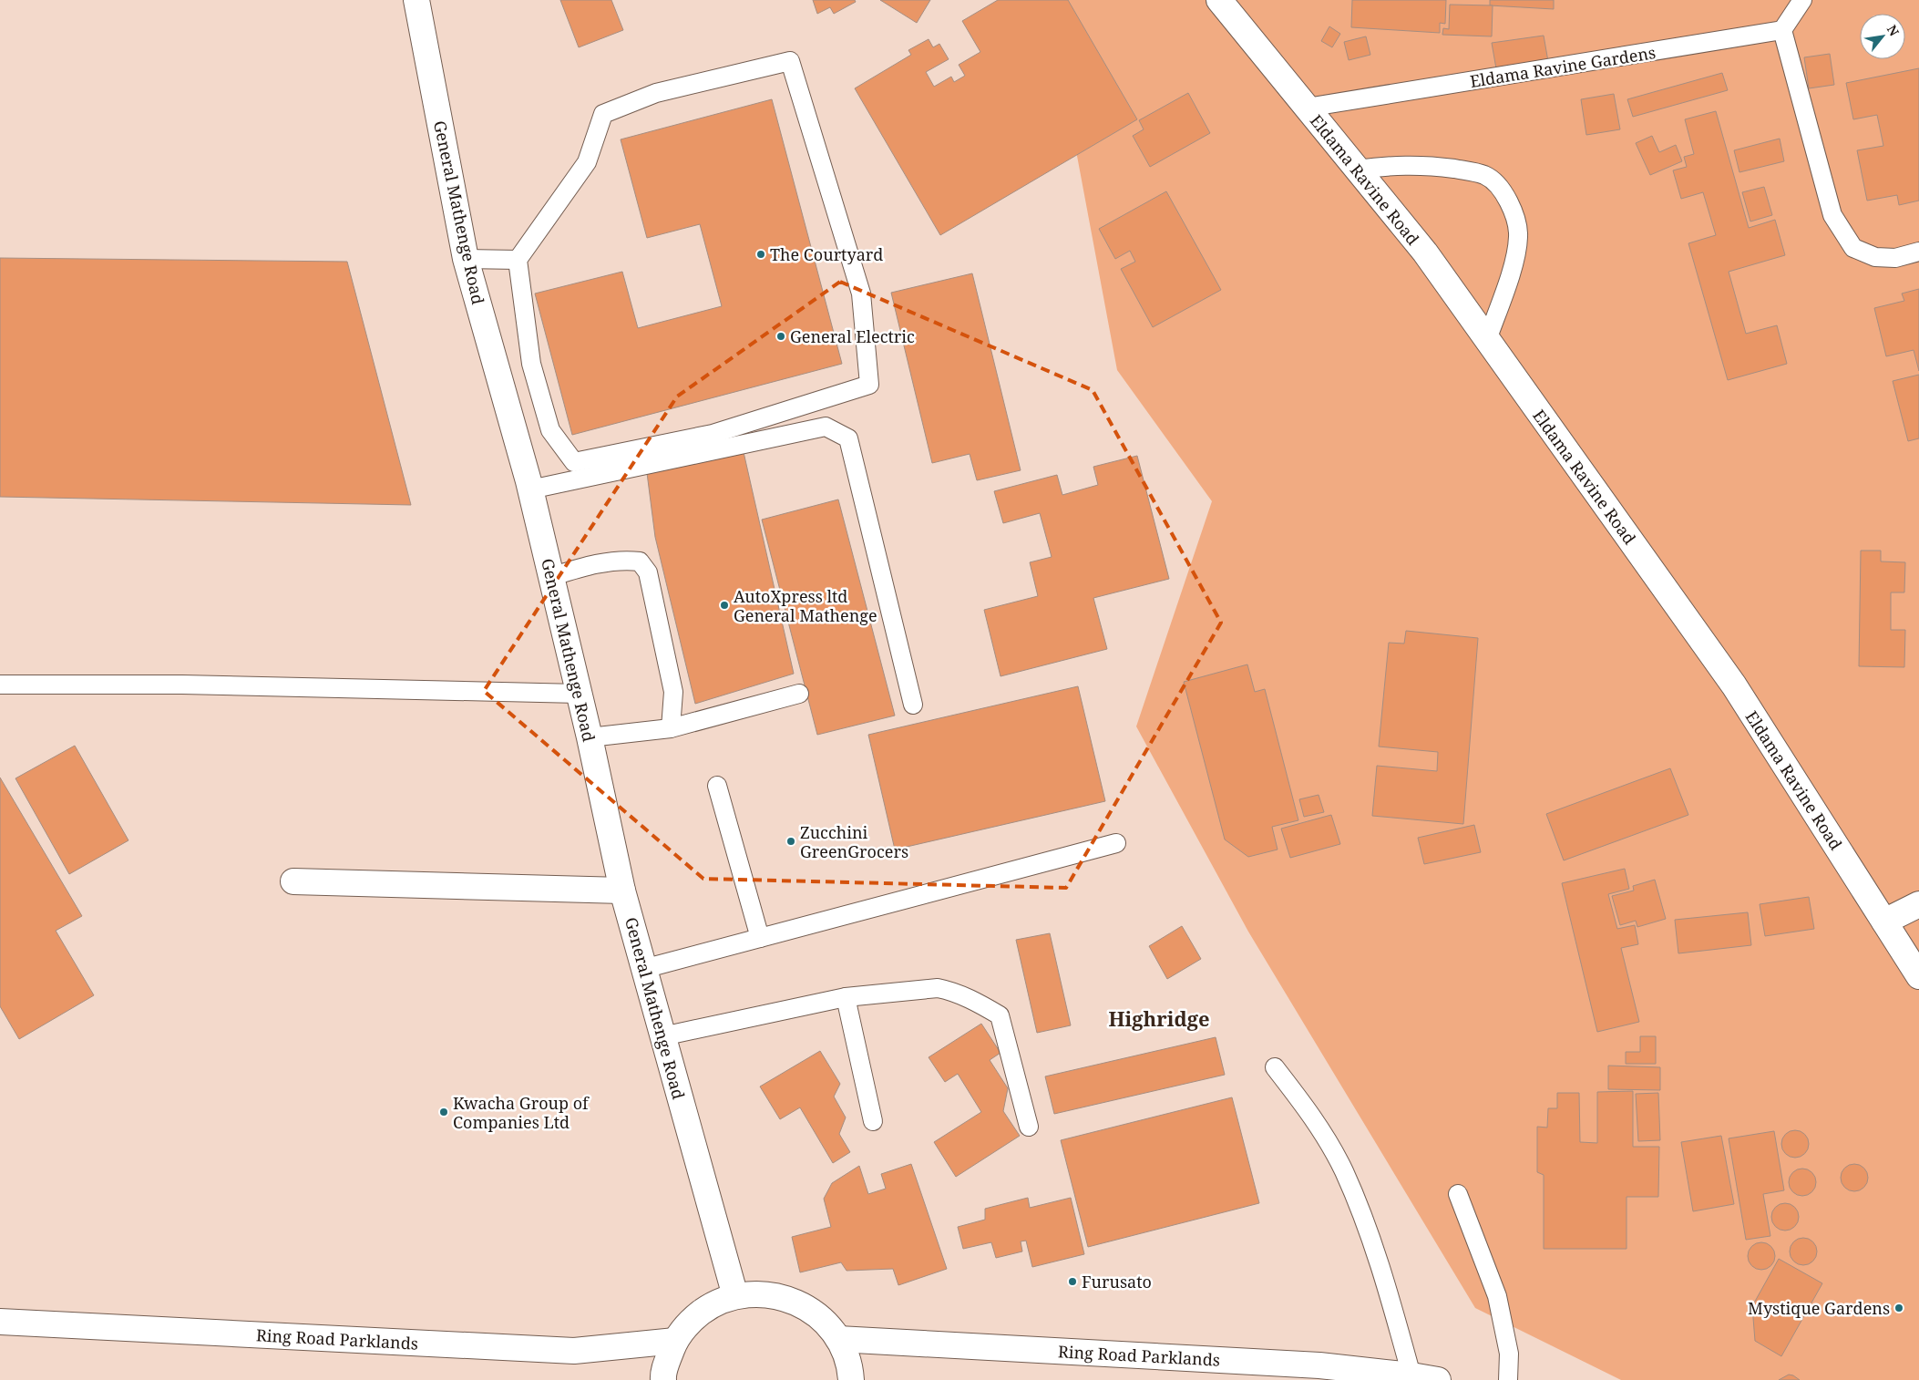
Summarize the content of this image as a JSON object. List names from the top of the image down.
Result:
{
  "streets": {
    "street": ["Eldama Ravine Road", "General Mathenge Road", "Ring Road Parklands"],
    "lane": ["Eldama Ravine Gardens"]
  },
  "crossings": [
    ["Eldama Ravine Gardens", "Eldama Ravine Road"]
  ],
  "districts": ["Highridge"],
  "places": [
    "The Courtyard",
    "General Electric",
    "AutoXpress ltd General Mathenge",
    "Zucchini GreenGrocers",
    "Kwacha Group of Companies Ltd",
    "Furusato",
    "Mystique Gardens"
  ],
  "north": "top right"
}
